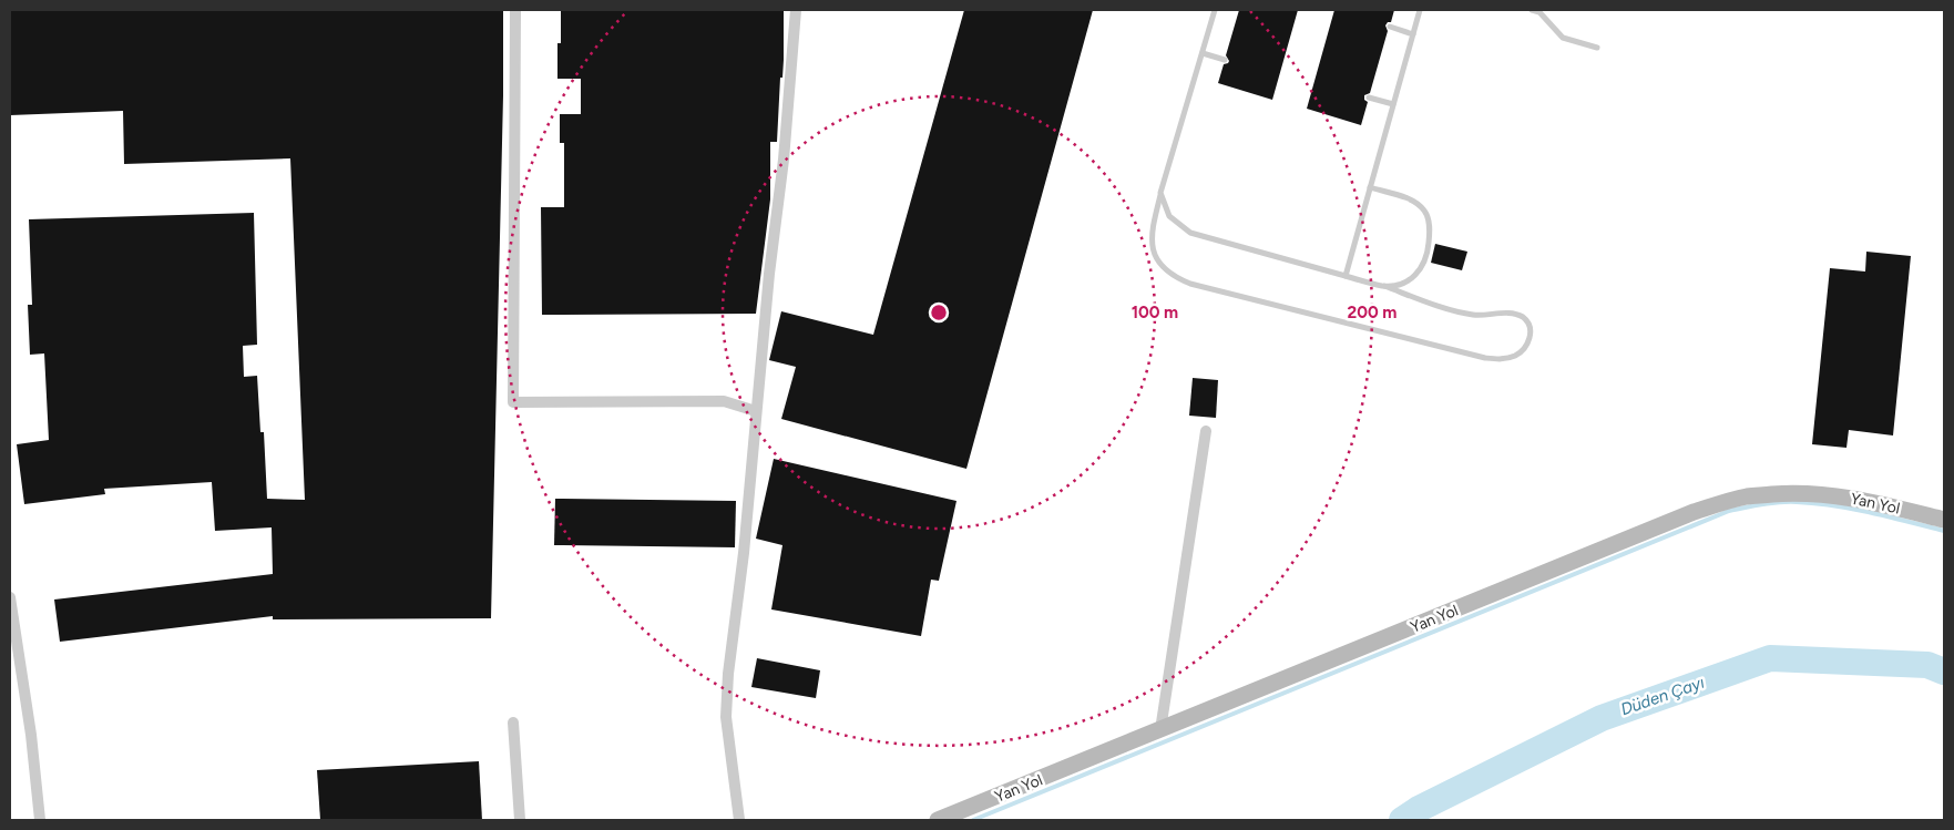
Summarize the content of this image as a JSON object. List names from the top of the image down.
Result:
{
  "streets": {
    "street": ["Yan Yol"]
  },
  "water": ["Düden Çayı"],
  "rings": ["100 m", "200 m"]
}
